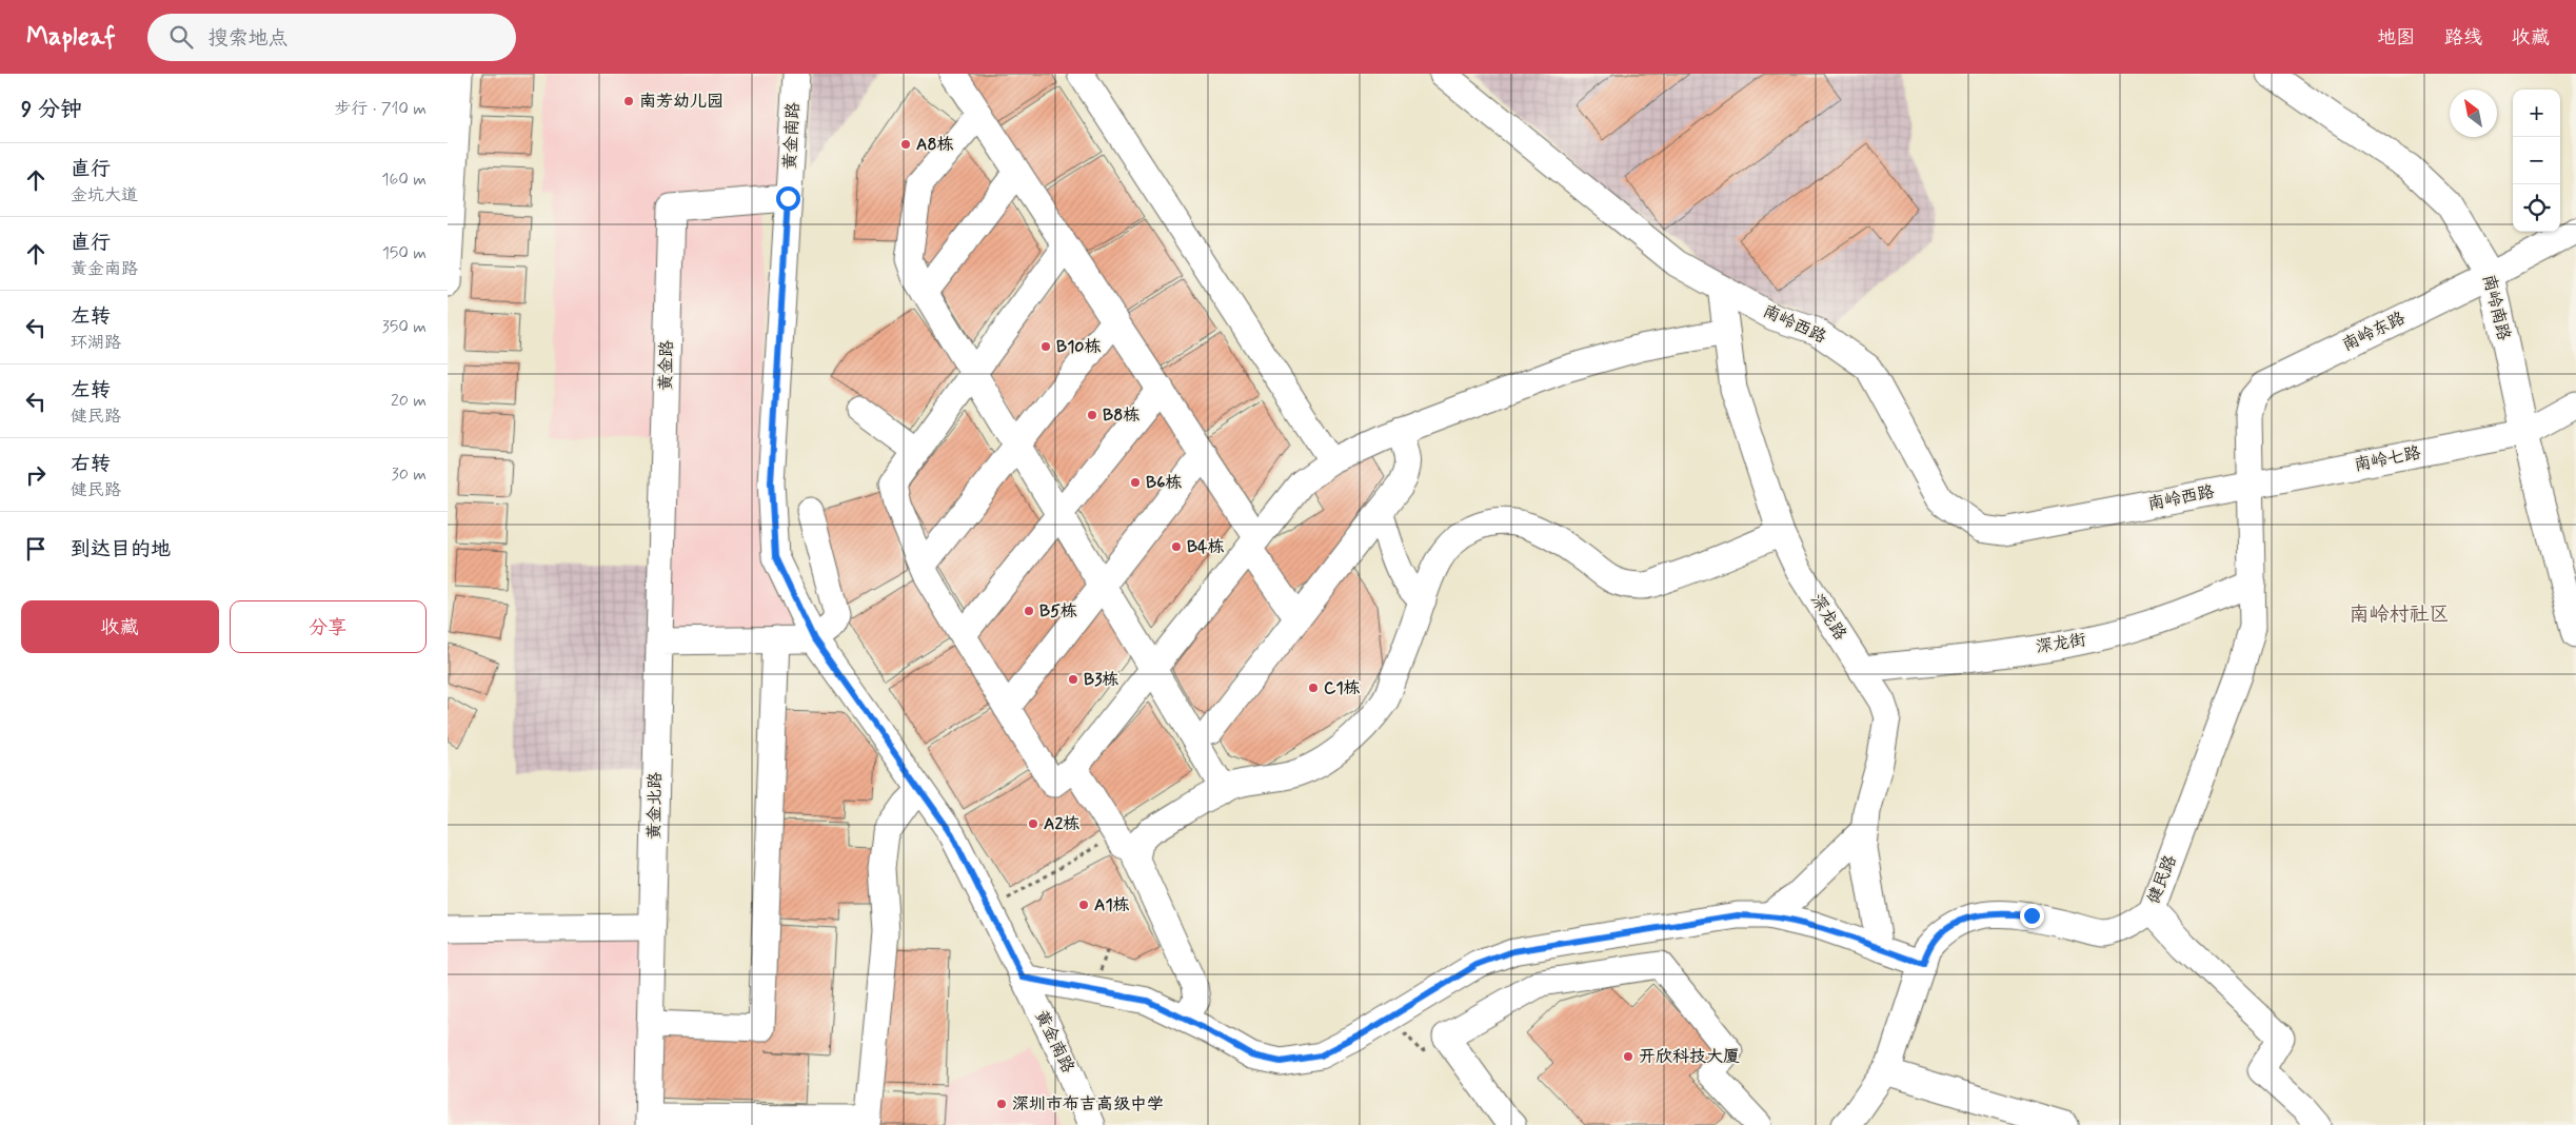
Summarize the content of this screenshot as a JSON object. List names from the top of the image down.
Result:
{
  "streets": {
    "street": [
      "黄金南路",
      "南岭南路",
      "南岭西路",
      "南岭东路",
      "黄金路",
      "南岭七路",
      "深龙路",
      "深龙街",
      "黄金北路",
      "健民路"
    ]
  },
  "crossings": [
    ["黄金南路", "黄金路"],
    ["南岭南路", "南岭东路"],
    ["南岭南路", "南岭七路"],
    ["南岭西路", "南岭东路"],
    ["南岭西路", "南岭七路"],
    ["南岭西路", "深龙路"],
    ["南岭西路", "健民路"],
    ["南岭东路", "南岭七路"],
    ["南岭东路", "健民路"],
    ["黄金路", "黄金北路"],
    ["南岭七路", "健民路"],
    ["深龙路", "深龙街"],
    ["深龙街", "健民路"]
  ],
  "districts": ["南岭村社区"],
  "places": [
    "南芳幼儿园",
    "A8栋",
    "B10栋",
    "B8栋",
    "B6栋",
    "B4栋",
    "B5栋",
    "B3栋",
    "C1栋",
    "A2栋",
    "A1栋",
    "开欣科技大厦",
    "深圳市布吉高级中学"
  ],
  "north": "top left",
  "page": {
    "header": "Mapleaf",
    "search": "搜索地点",
    "nav": ["地图", "路线", "收藏"],
    "heading": ["9 分钟", "步行 · 710 m"],
    "map_buttons": ["+", "−"],
    "list": [
      ["直行", "金坑大道", "160 m"],
      ["直行", "黄金南路", "150 m"],
      ["左转", "环湖路", "350 m"],
      ["左转", "健民路", "20 m"],
      ["右转", "健民路", "30 m"],
      "到达目的地"
    ],
    "buttons": ["收藏", "分享"]
  }
}
